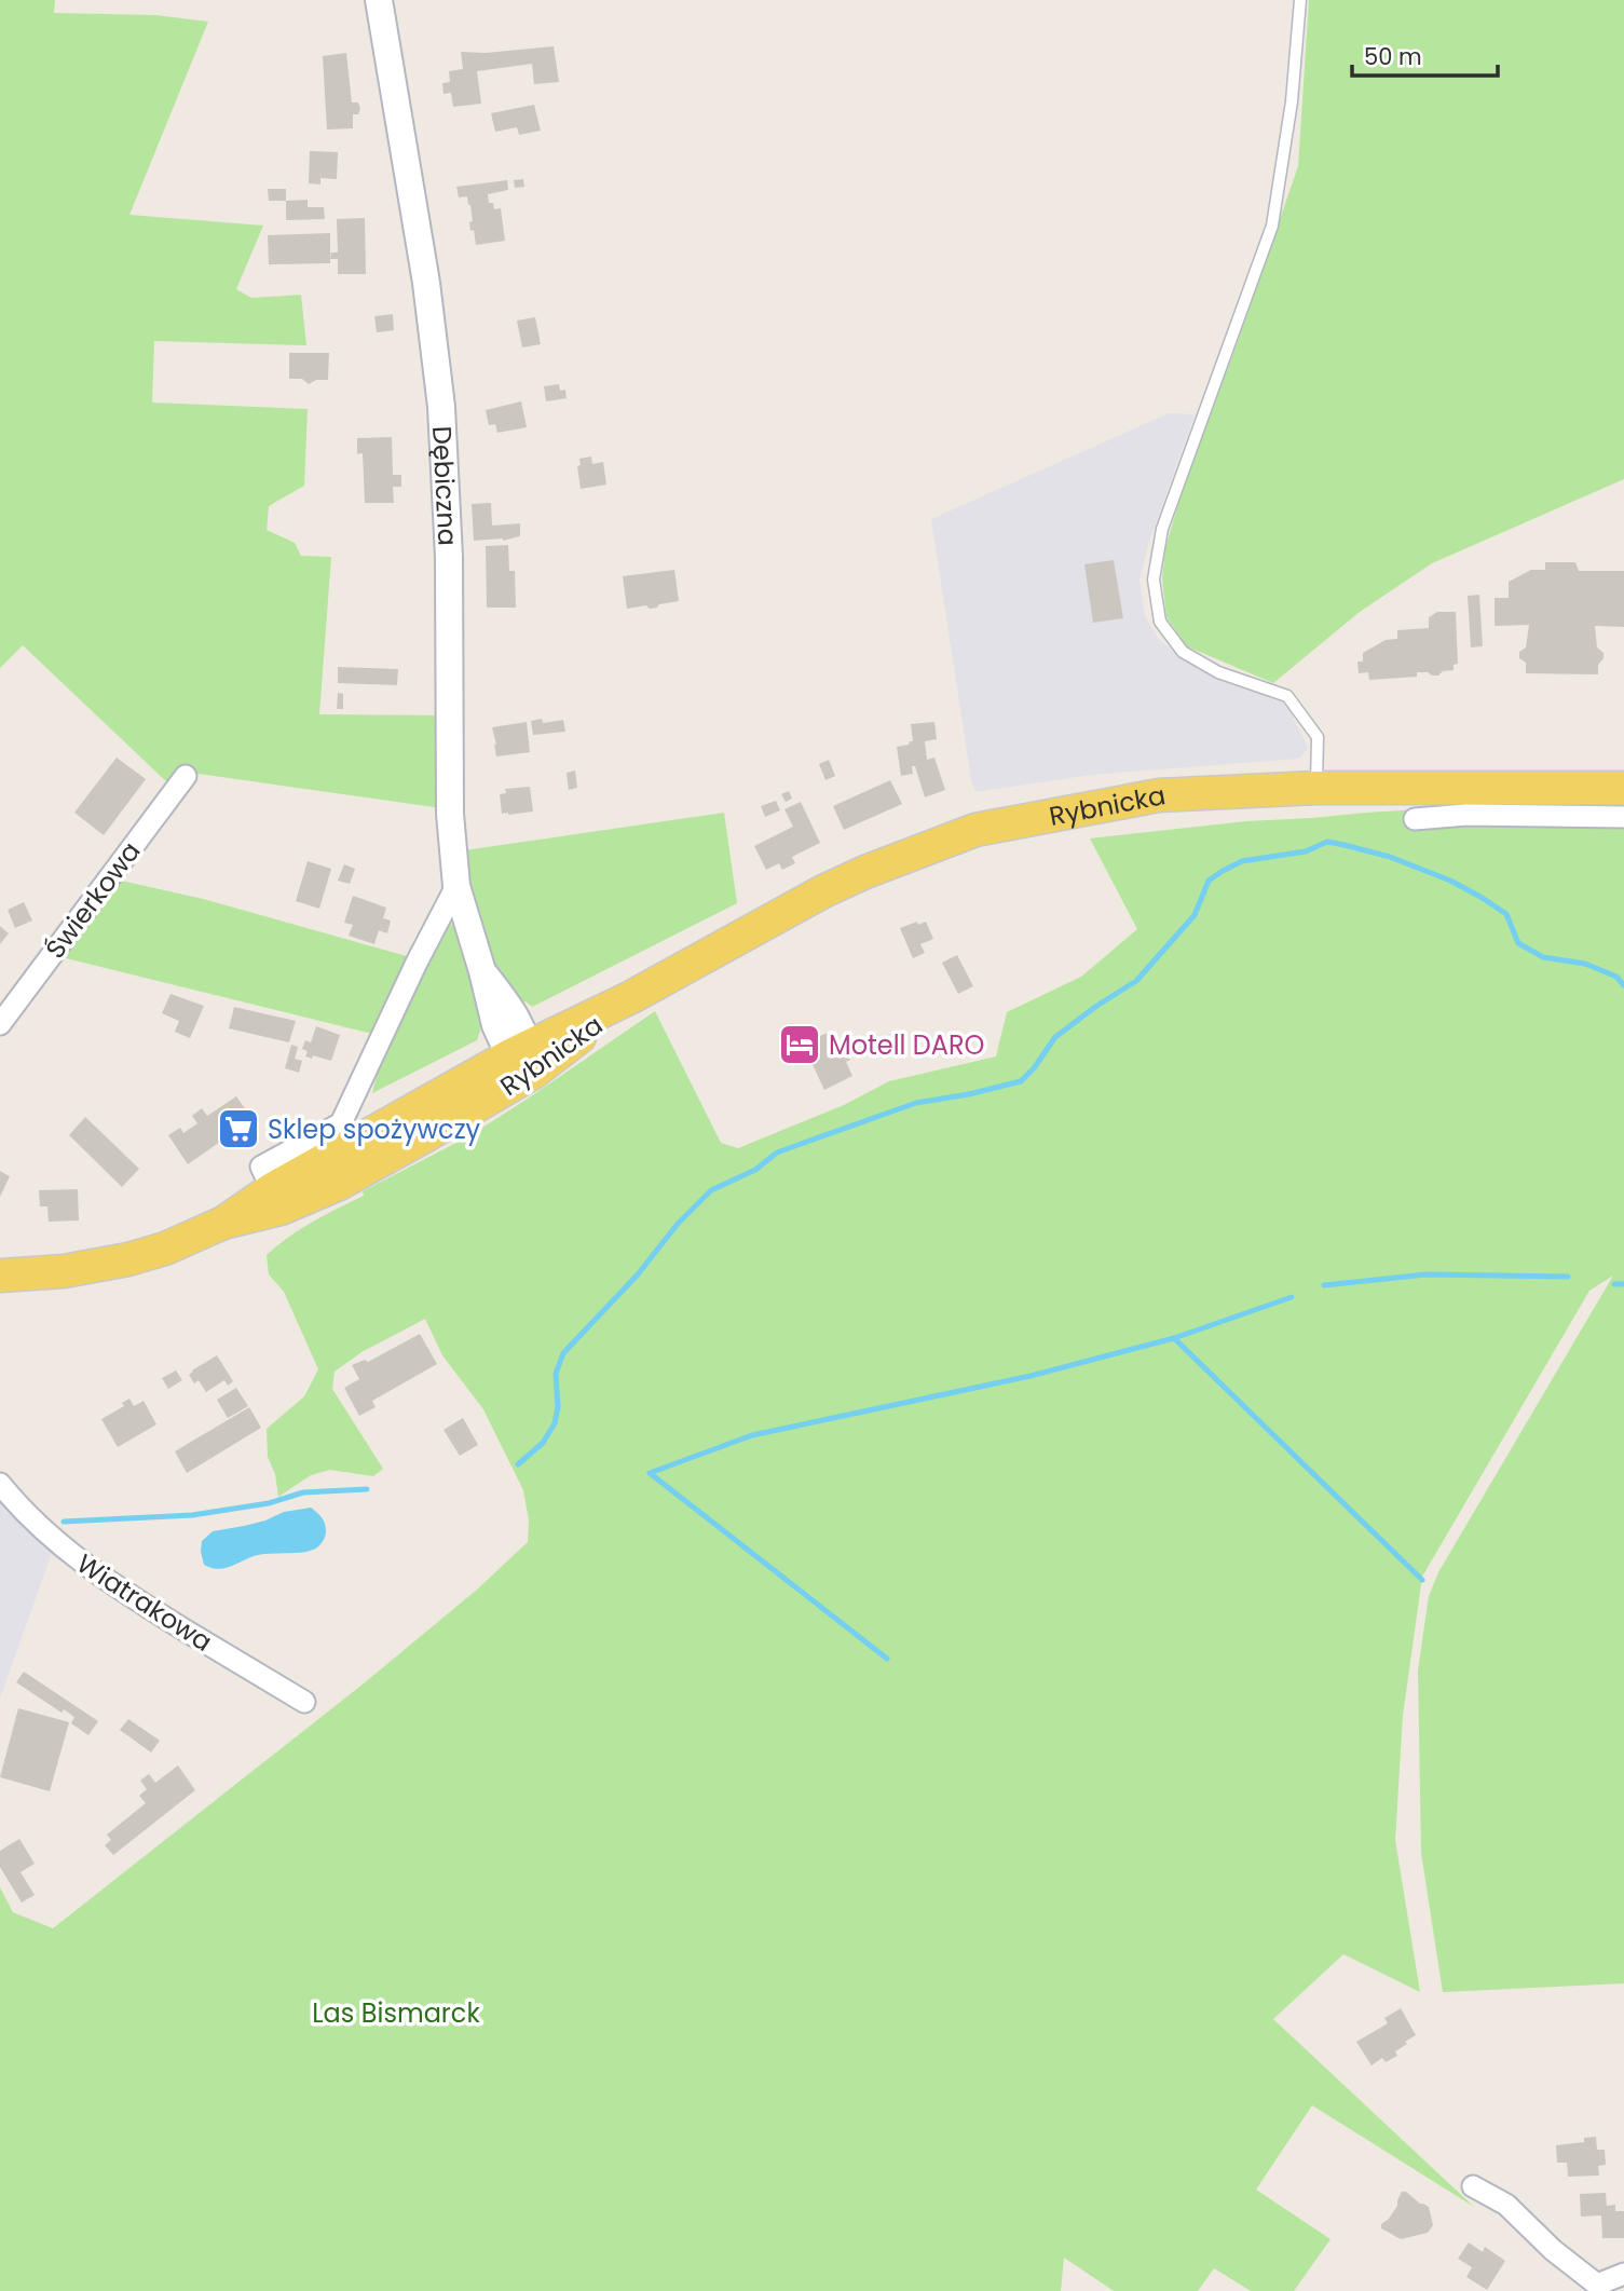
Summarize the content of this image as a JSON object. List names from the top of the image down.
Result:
{
  "streets": {
    "main road": ["Rybnicka"],
    "street": ["Dębiczna", "Świerkowa", "Wiatrakowa"]
  },
  "crossings": [
    ["Dębiczna", "Rybnicka"]
  ],
  "parks": ["Las Bismarck"],
  "places": {
    "hotel": ["Motell DARO"],
    "supermarket": ["Sklep spożywczy"]
  },
  "scale_bar": "50 m"
}
